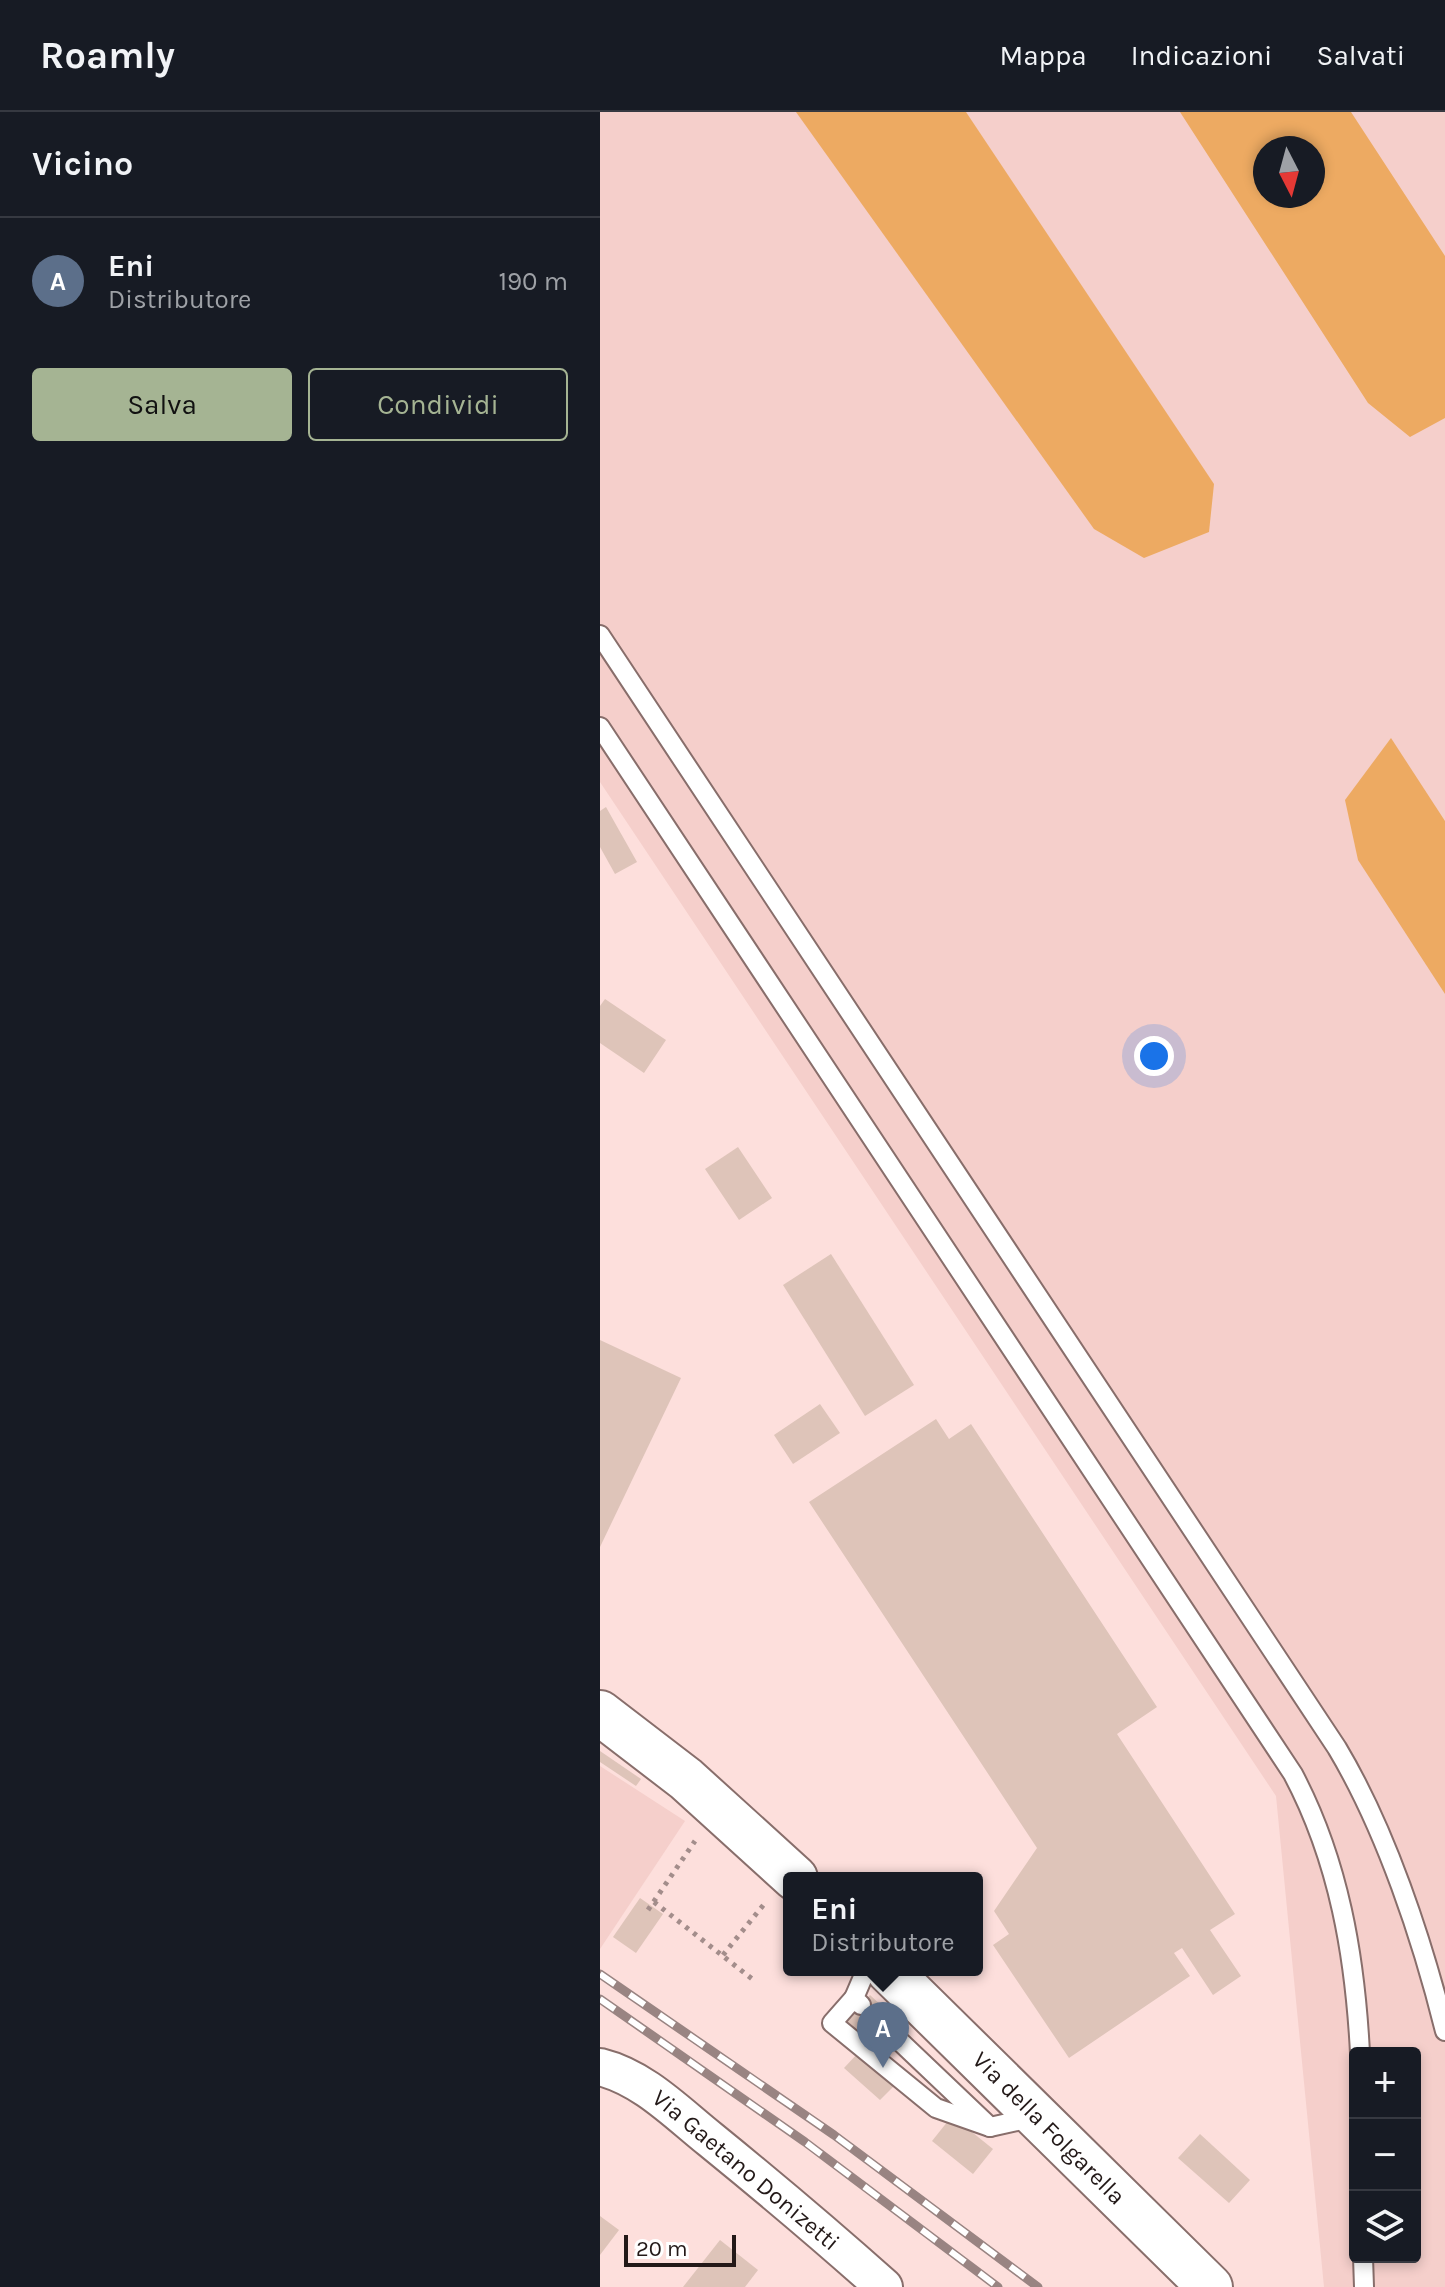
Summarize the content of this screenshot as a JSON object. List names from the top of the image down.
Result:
{
  "streets": {
    "street": ["Via della Folgarella", "Via Gaetano Donizetti"]
  },
  "scale_bar": "20 m",
  "north": "bottom",
  "page": {
    "header": "Roamly",
    "nav": ["Mappa", "Indicazioni", "Salvati"],
    "heading": "Vicino",
    "list": [
      {
        "mark": "A",
        "name": "Eni",
        "note": "Distributore",
        "value": "190 m"
      }
    ],
    "buttons": ["Salva", "Condividi"],
    "popup": ["Eni", "Distributore"],
    "pins": "A",
    "map_buttons": ["+", "−"],
    "scale": "20 m"
  }
}
